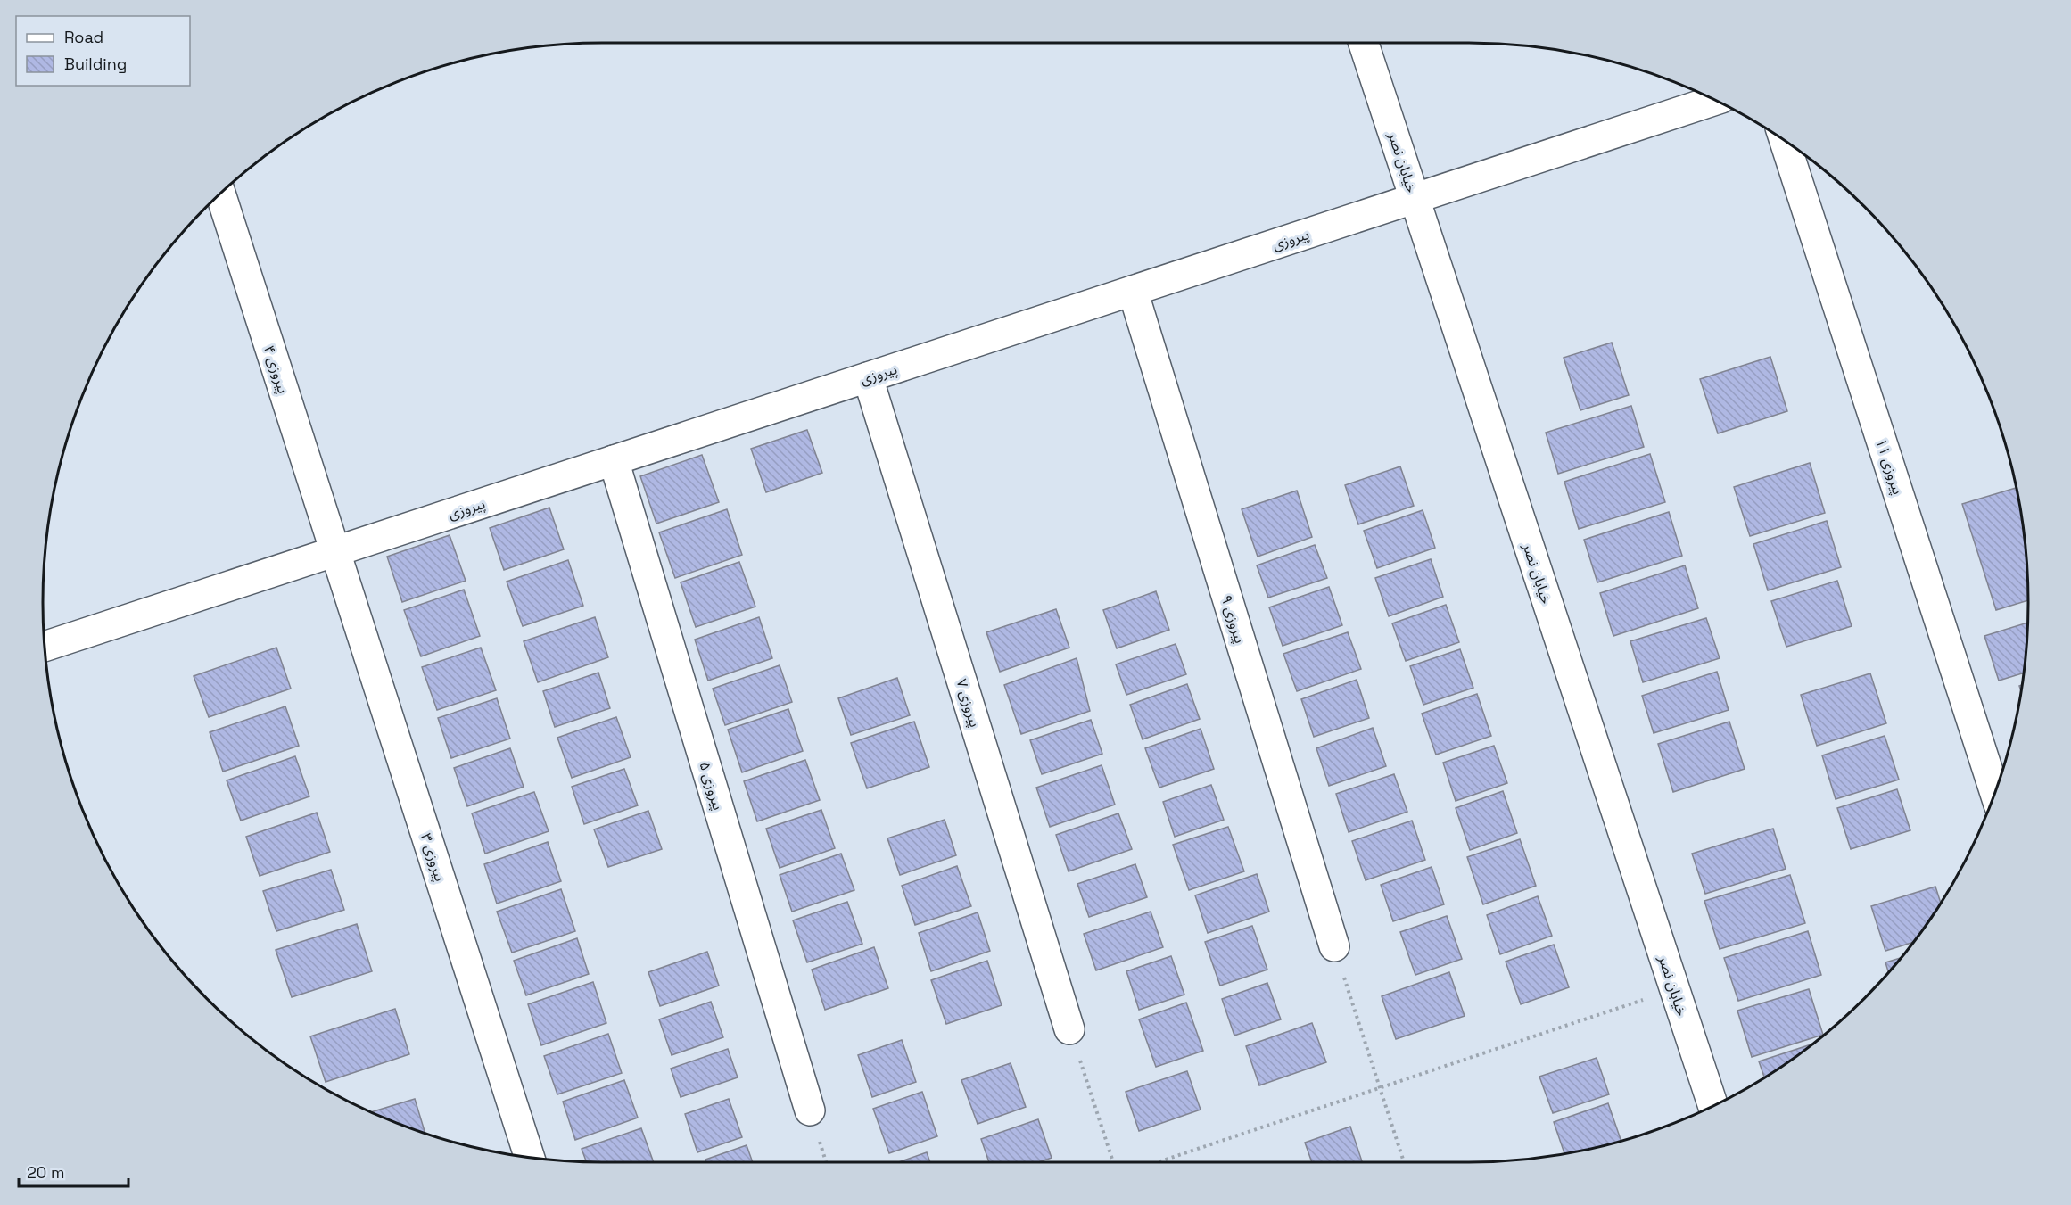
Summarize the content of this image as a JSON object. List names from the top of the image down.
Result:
{
  "streets": {
    "street": [
      "خیابان نصر",
      "پیروزی",
      "پیروزی ۴",
      "پیروزی ۱۱",
      "پیروزی ۹",
      "پیروزی ۷",
      "پیروزی ۵",
      "پیروزی ۳"
    ]
  },
  "crossings": [
    ["خیابان نصر", "پیروزی"],
    ["پیروزی", "پیروزی ۴"],
    ["پیروزی", "پیروزی ۹"],
    ["پیروزی", "پیروزی ۷"],
    ["پیروزی", "پیروزی ۵"],
    ["پیروزی", "پیروزی ۳"],
    ["پیروزی ۴", "پیروزی ۳"]
  ],
  "legend": ["Road", "Building"],
  "scale_bar": "20 m"
}
